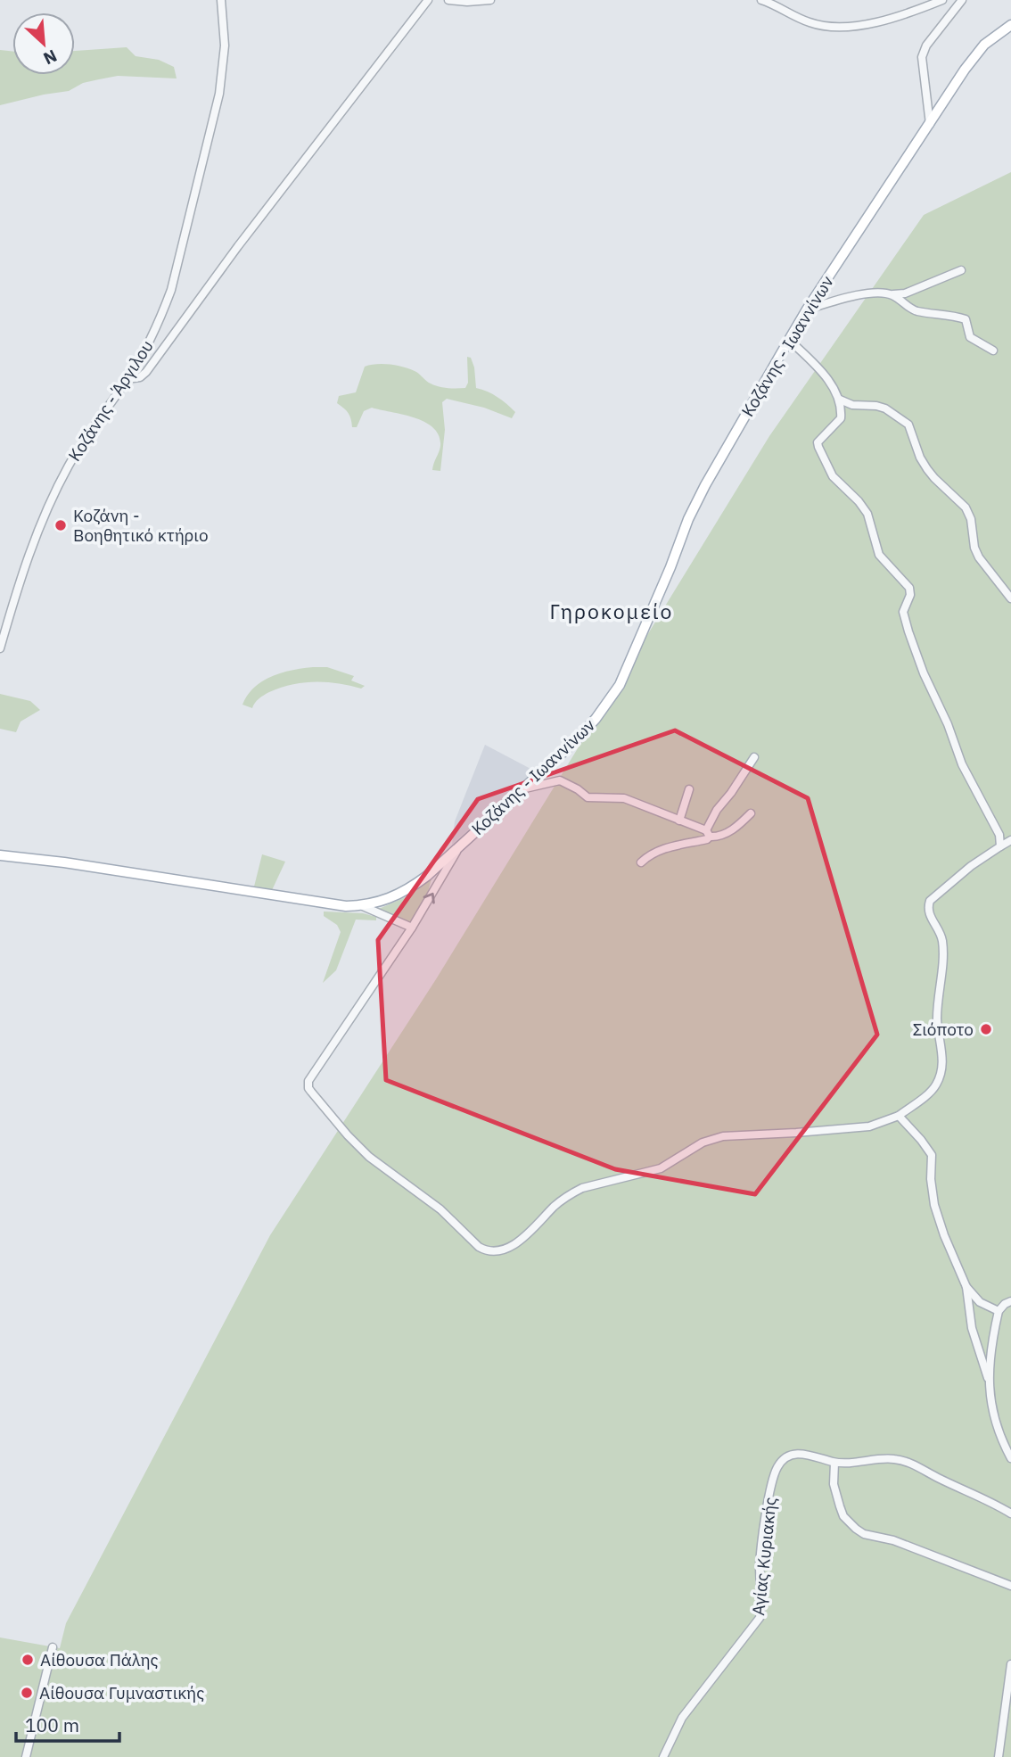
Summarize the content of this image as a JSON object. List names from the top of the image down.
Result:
{
  "streets": {
    "main road": ["Κοζάνης - Ιωαννίνων"],
    "street": ["Κοζάνης - Άργιλου", "Αγίας Κυριακής"]
  },
  "districts": ["Γηροκομείο"],
  "places": [
    "Κοζάνη - Βοηθητικό κτήριο",
    "Σιόποτο",
    "Αίθουσα Πάλης",
    "Αίθουσα Γυμναστικής"
  ],
  "scale_bar": "100 m",
  "north": "bottom right"
}
